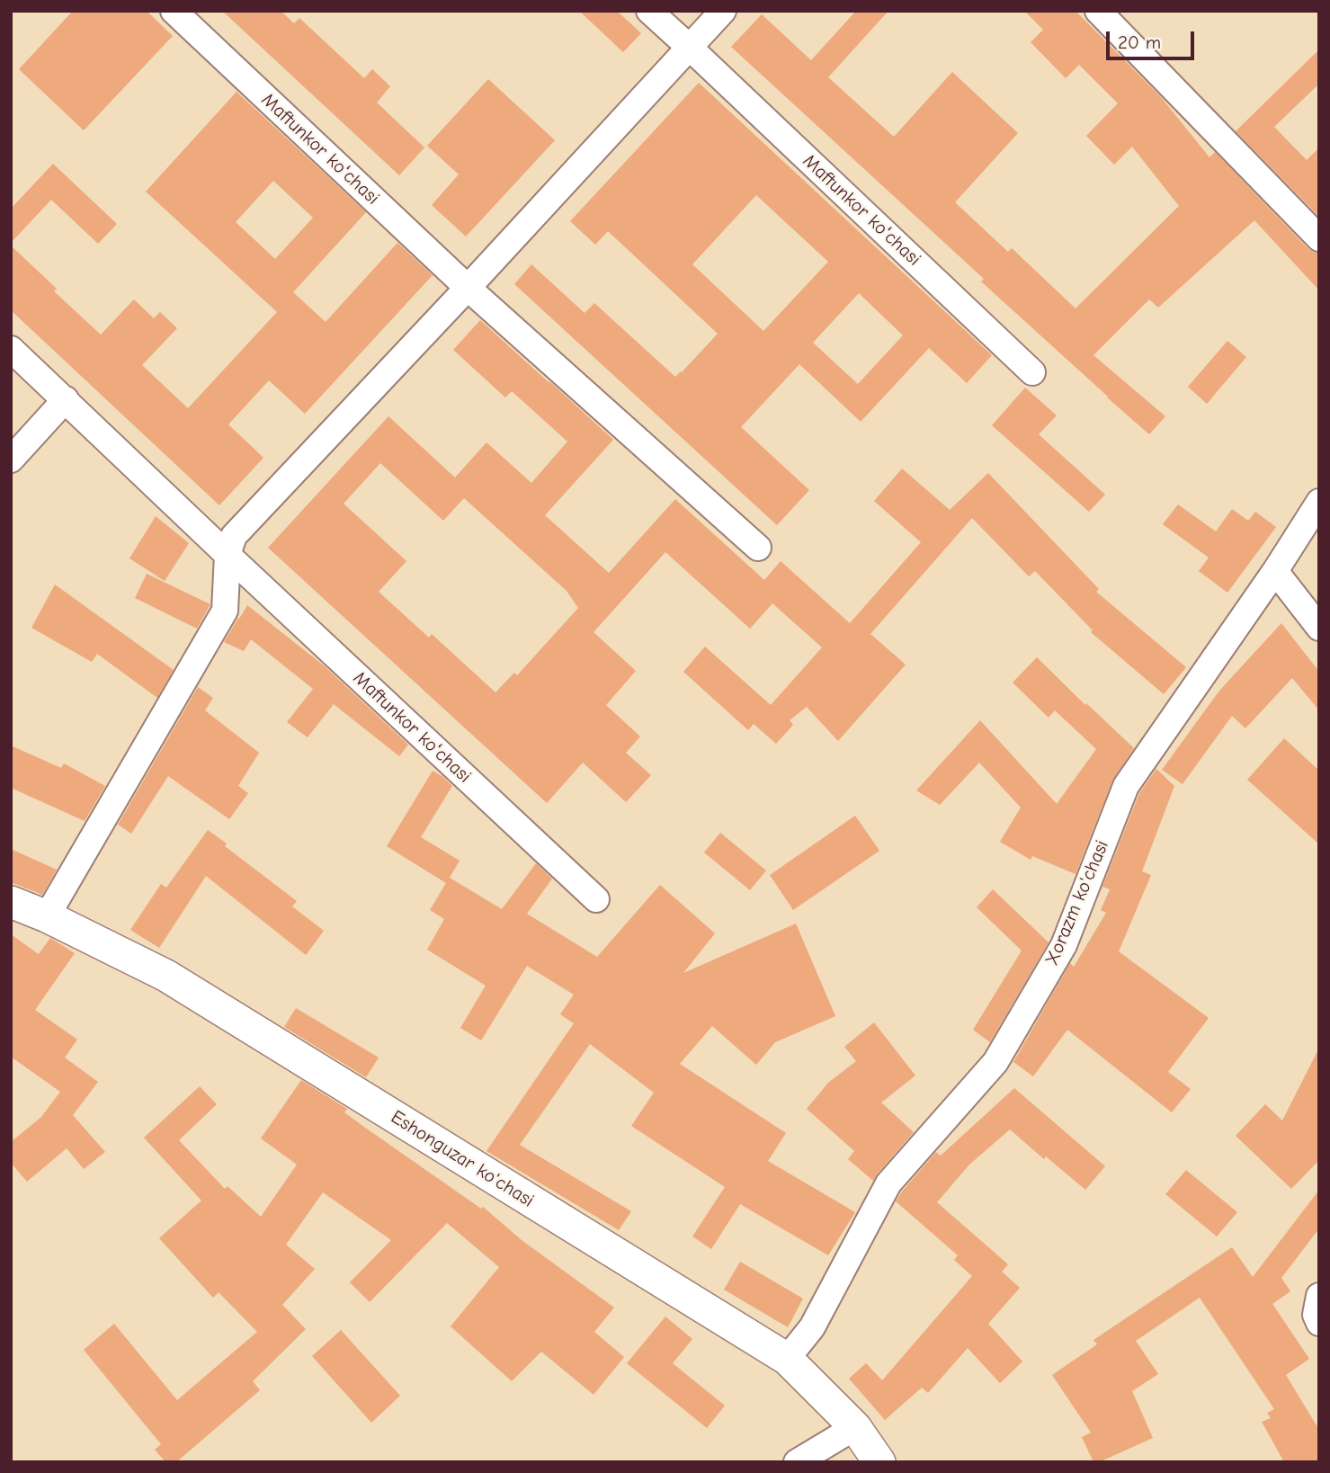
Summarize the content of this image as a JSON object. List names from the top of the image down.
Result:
{
  "streets": {
    "street": ["Maftunkor koʻchasi", "Xorazm ko'chasi", "Eshonguzar ko'chasi"]
  },
  "crossings": [
    ["Xorazm ko'chasi", "Eshonguzar ko'chasi"]
  ],
  "scale_bar": "20 m"
}
